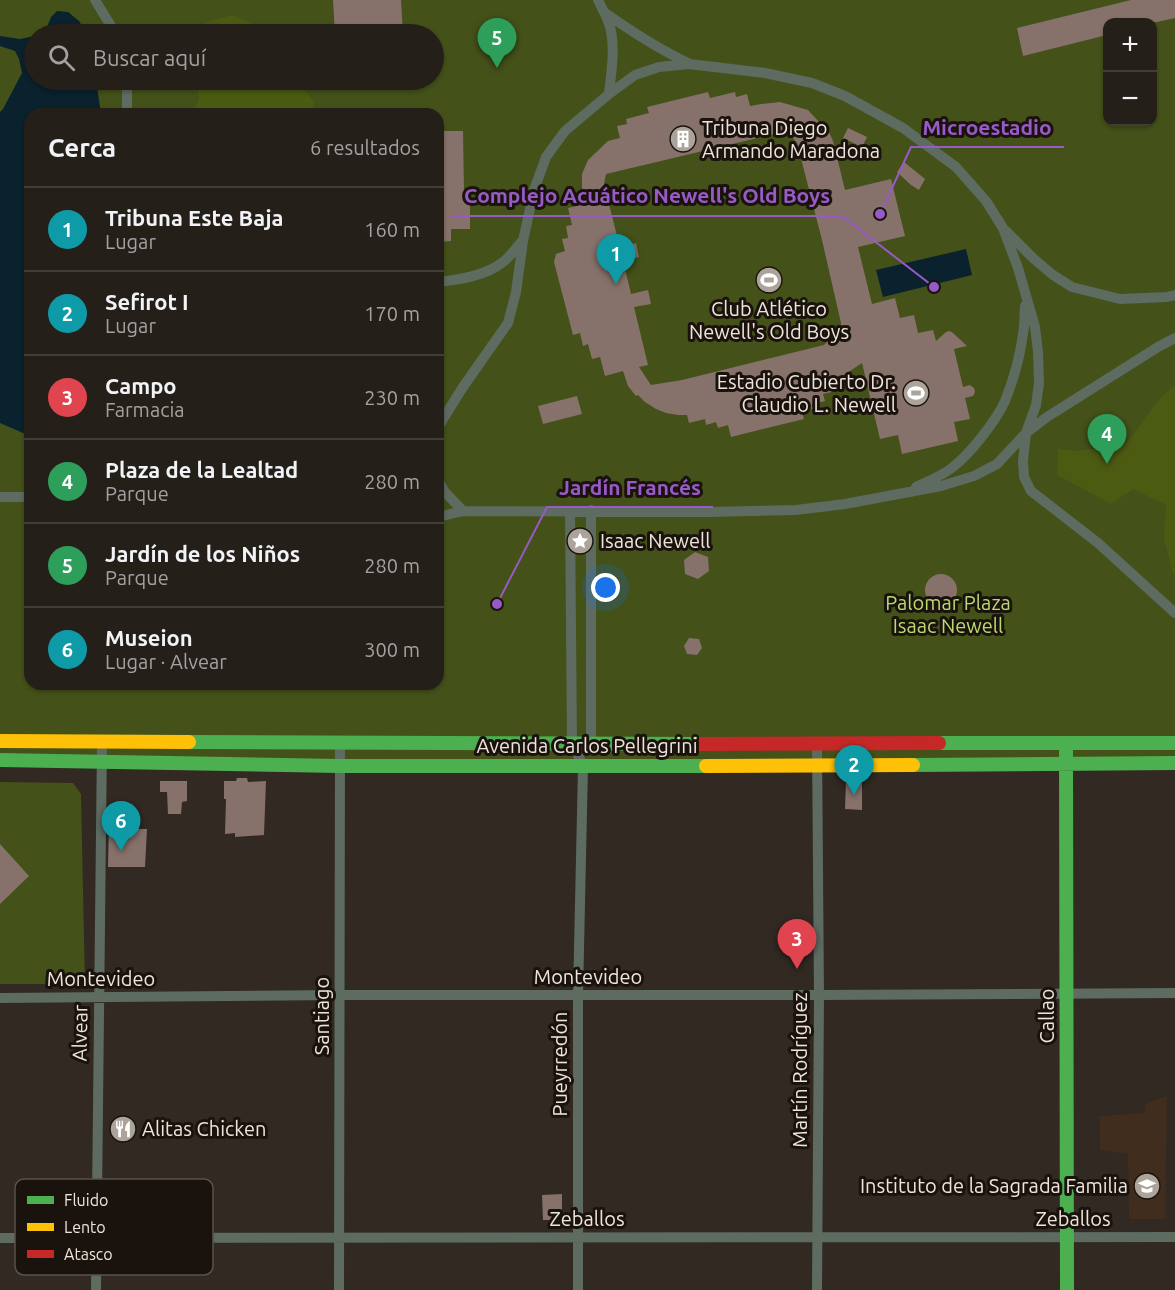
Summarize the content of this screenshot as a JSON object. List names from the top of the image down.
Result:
{
  "streets": {
    "main road": ["Avenida Carlos Pellegrini", "Callao"],
    "street": [
      "Montevideo",
      "Santiago",
      "Alvear",
      "Pueyrredón",
      "Martín Rodríguez",
      "Zeballos"
    ]
  },
  "crossings": [
    ["Avenida Carlos Pellegrini", "Santiago"],
    ["Avenida Carlos Pellegrini", "Callao"],
    ["Avenida Carlos Pellegrini", "Alvear"],
    ["Avenida Carlos Pellegrini", "Pueyrredón"],
    ["Avenida Carlos Pellegrini", "Martín Rodríguez"],
    ["Montevideo", "Santiago"],
    ["Montevideo", "Callao"],
    ["Montevideo", "Alvear"],
    ["Montevideo", "Pueyrredón"],
    ["Montevideo", "Martín Rodríguez"],
    ["Santiago", "Zeballos"],
    ["Callao", "Zeballos"],
    ["Pueyrredón", "Zeballos"],
    ["Martín Rodríguez", "Zeballos"]
  ],
  "parks": ["Palomar Plaza Isaac Newell"],
  "places": {
    "building": ["Tribuna Diego Armando Maradona"],
    "other": ["Microestadio", "Complejo Acuático Newell's Old Boys", "Jardín Francés"],
    "sports": ["Club Atlético Newell's Old Boys", "Estadio Cubierto Dr. Claudio L. Newell"],
    "place": ["Isaac Newell"],
    "restaurant": ["Alitas Chicken"],
    "school or university": ["Instituto de la Sagrada Familia"]
  },
  "legend": ["Fluido", "Lento", "Atasco"],
  "page": {
    "map_buttons": ["+", "−"],
    "pins": [
      "5",
      "1",
      "4",
      "2",
      "6",
      "3"
    ],
    "search": "Buscar aquí",
    "heading": ["Cerca", "6 resultados"],
    "list": [
      {
        "mark": "1",
        "name": "Tribuna Este Baja",
        "note": "Lugar",
        "value": "160 m"
      },
      {
        "mark": "2",
        "name": "Sefirot I",
        "note": "Lugar",
        "value": "170 m"
      },
      {
        "mark": "3",
        "name": "Campo",
        "note": "Farmacia",
        "value": "230 m"
      },
      {
        "mark": "4",
        "name": "Plaza de la Lealtad",
        "note": "Parque",
        "value": "280 m"
      },
      {
        "mark": "5",
        "name": "Jardín de los Niños",
        "note": "Parque",
        "value": "280 m"
      },
      {
        "mark": "6",
        "name": "Museion",
        "note": "Lugar · Alvear",
        "value": "300 m"
      }
    ]
  }
}
